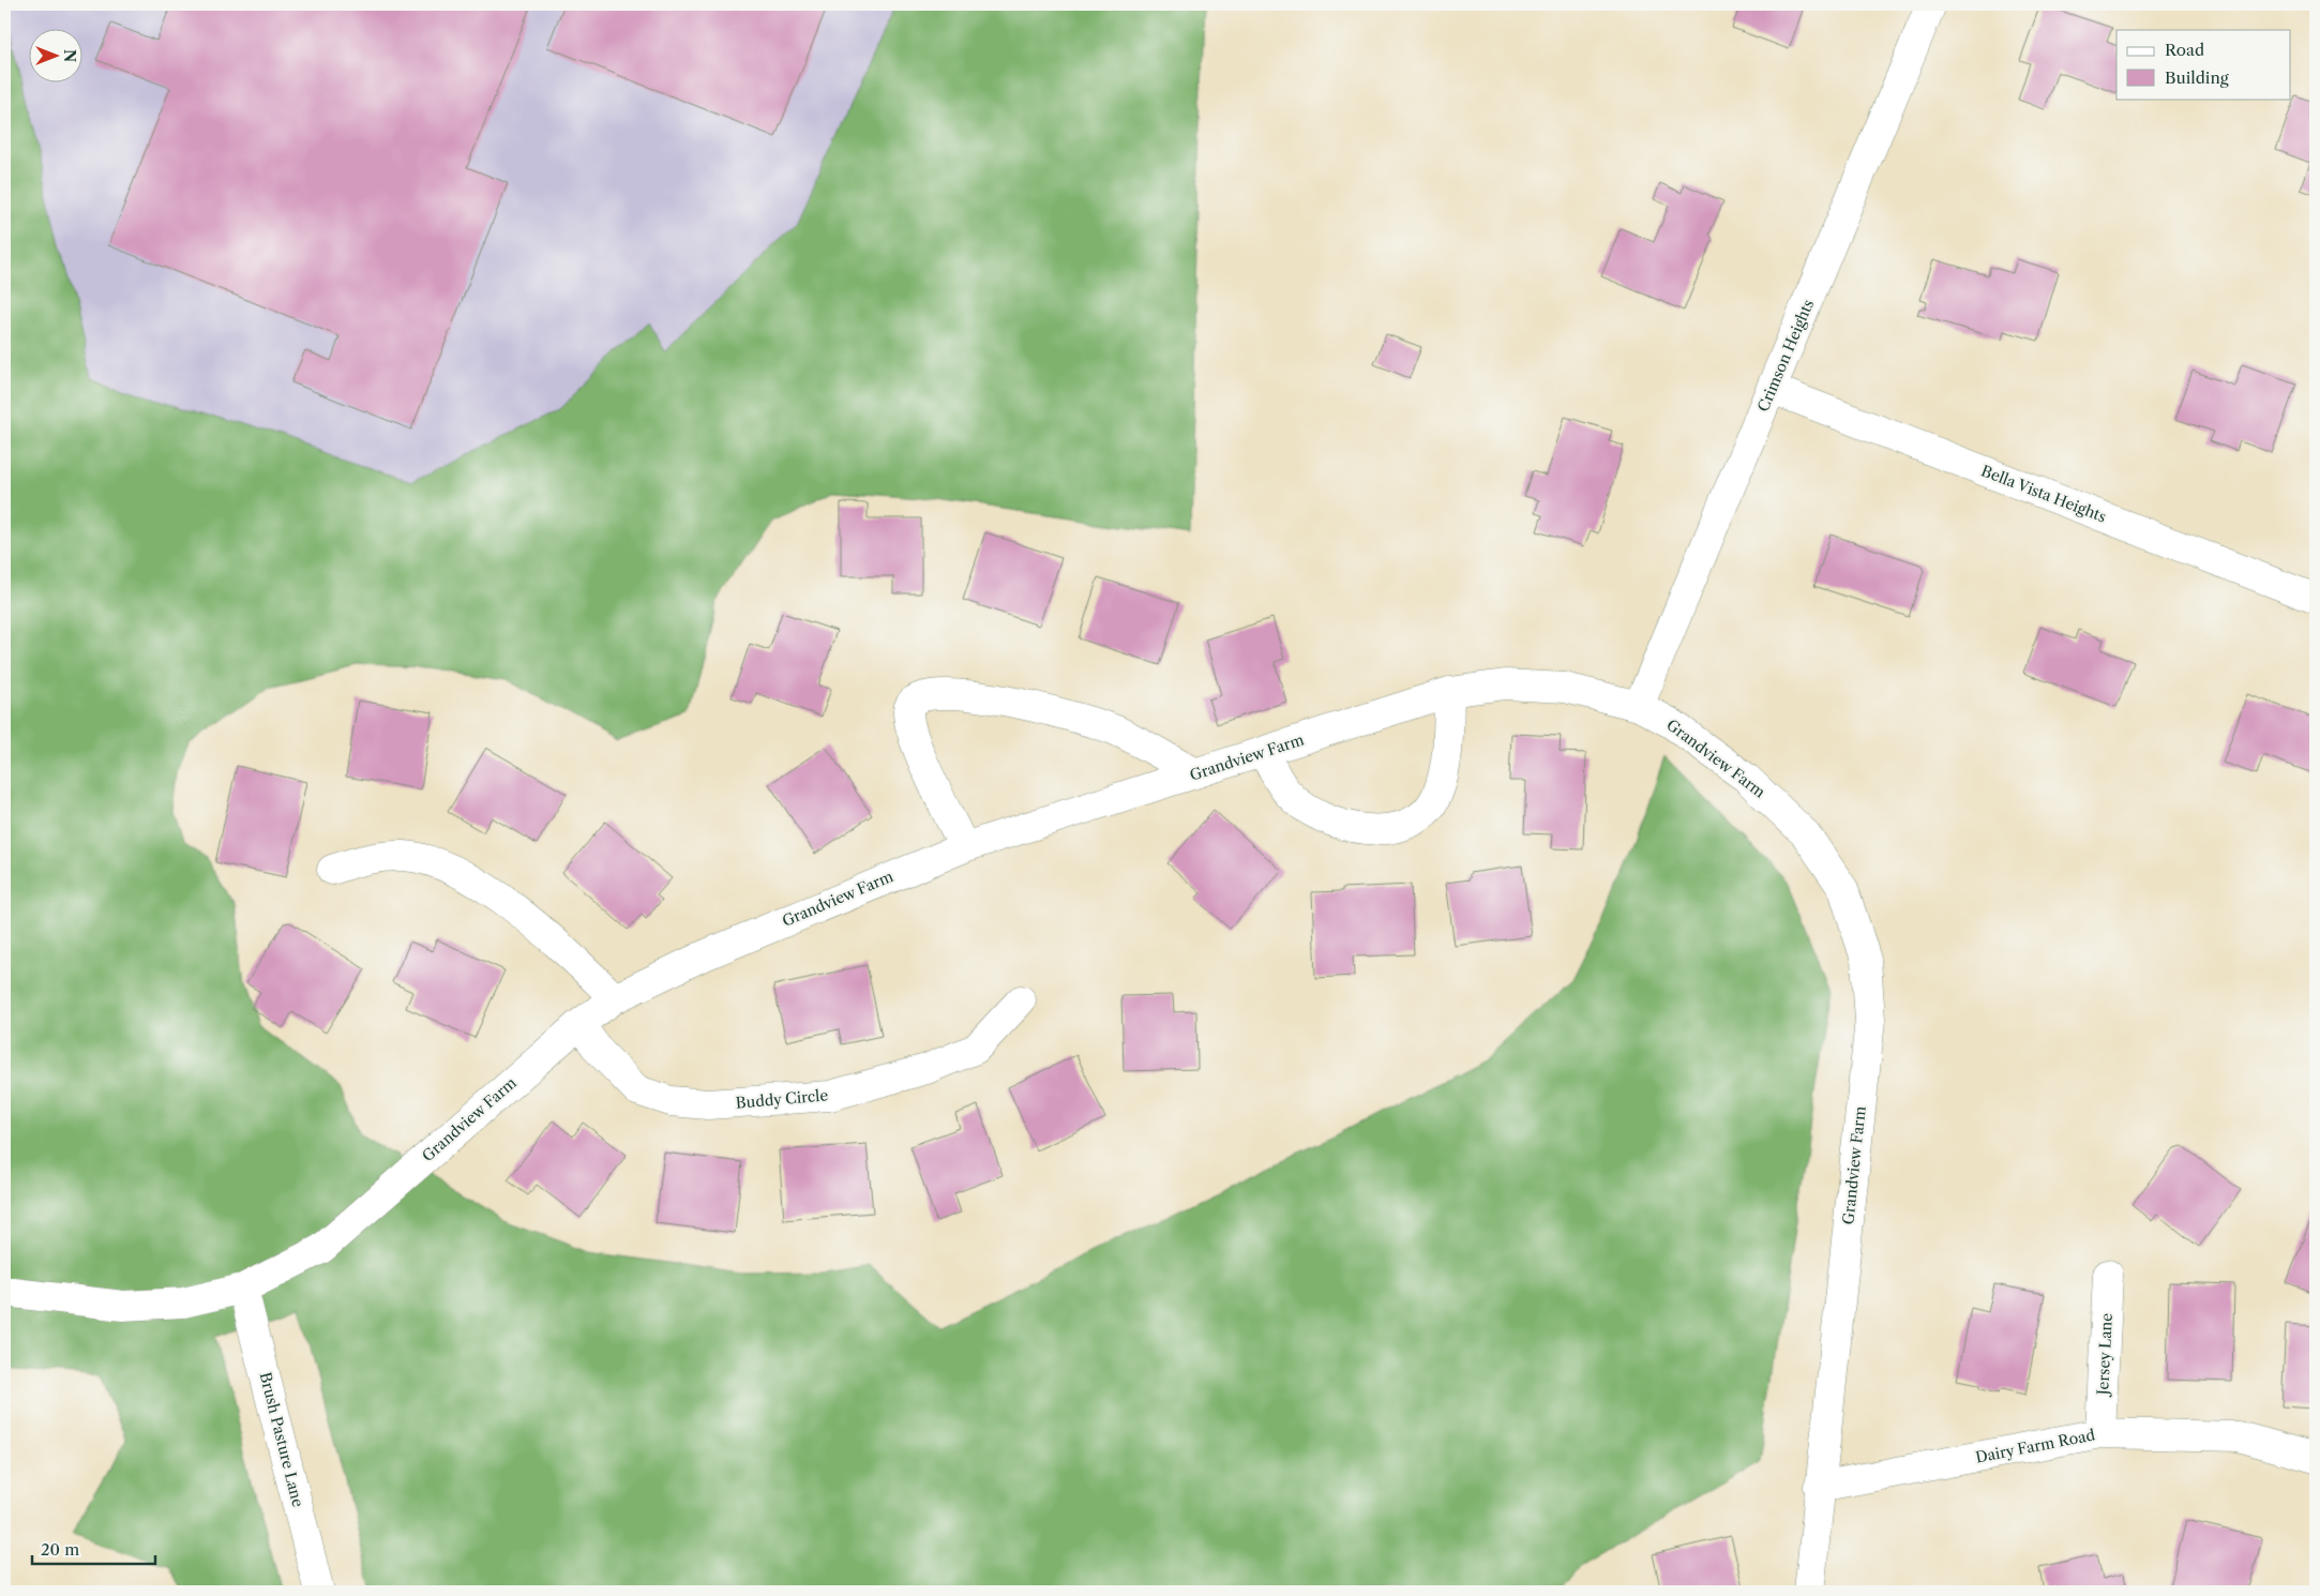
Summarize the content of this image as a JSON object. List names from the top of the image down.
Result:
{
  "streets": {
    "street": [
      "Crimson Heights",
      "Bella Vista Heights",
      "Grandview Farm",
      "Buddy Circle",
      "Jersey Lane",
      "Brush Pasture Lane",
      "Dairy Farm Road"
    ]
  },
  "crossings": [
    ["Crimson Heights", "Bella Vista Heights"],
    ["Crimson Heights", "Grandview Farm"],
    ["Grandview Farm", "Buddy Circle"],
    ["Grandview Farm", "Brush Pasture Lane"],
    ["Grandview Farm", "Dairy Farm Road"],
    ["Jersey Lane", "Dairy Farm Road"]
  ],
  "legend": ["Road", "Building"],
  "scale_bar": "20 m",
  "north": "right"
}
